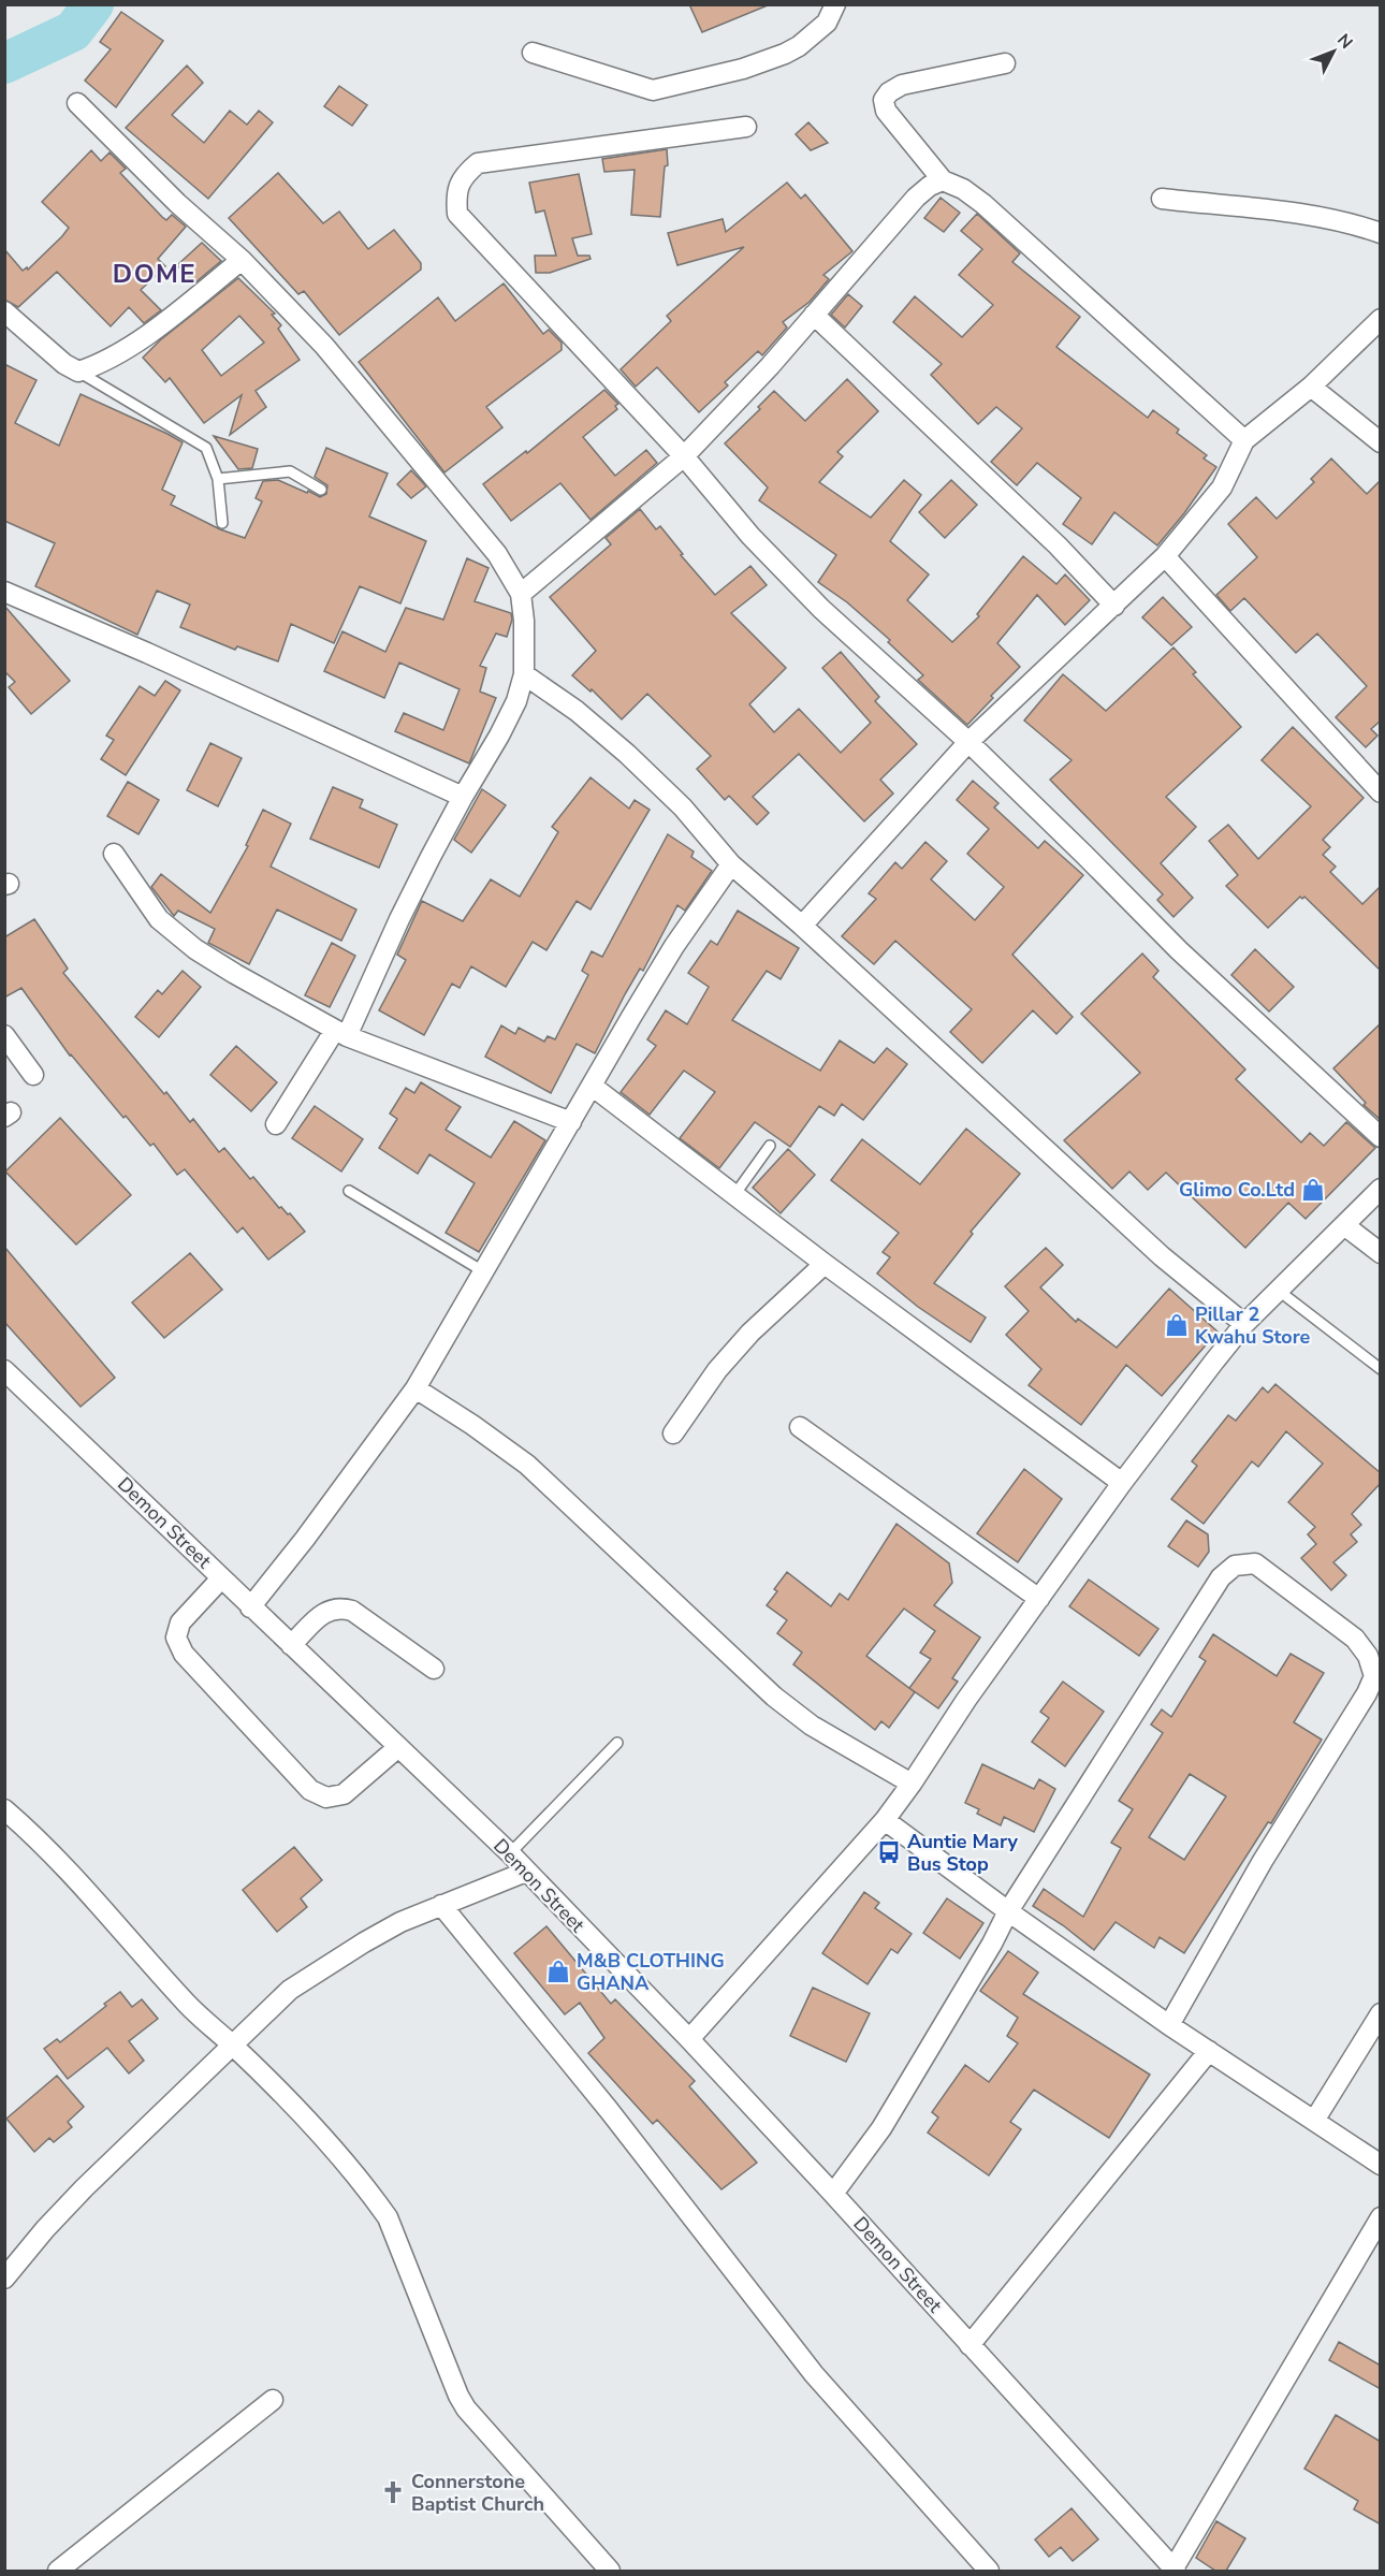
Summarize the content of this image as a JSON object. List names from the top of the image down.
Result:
{
  "streets": {
    "street": ["Demon Street"]
  },
  "districts": ["DOME"],
  "places": {
    "shop": ["Glimo Co.Ltd", "Pillar 2 Kwahu Store", "M&B CLOTHING GHANA"],
    "bus stop": ["Auntie Mary Bus Stop"],
    "church": ["Connerstone Baptist Church"]
  },
  "north": "top right"
}
